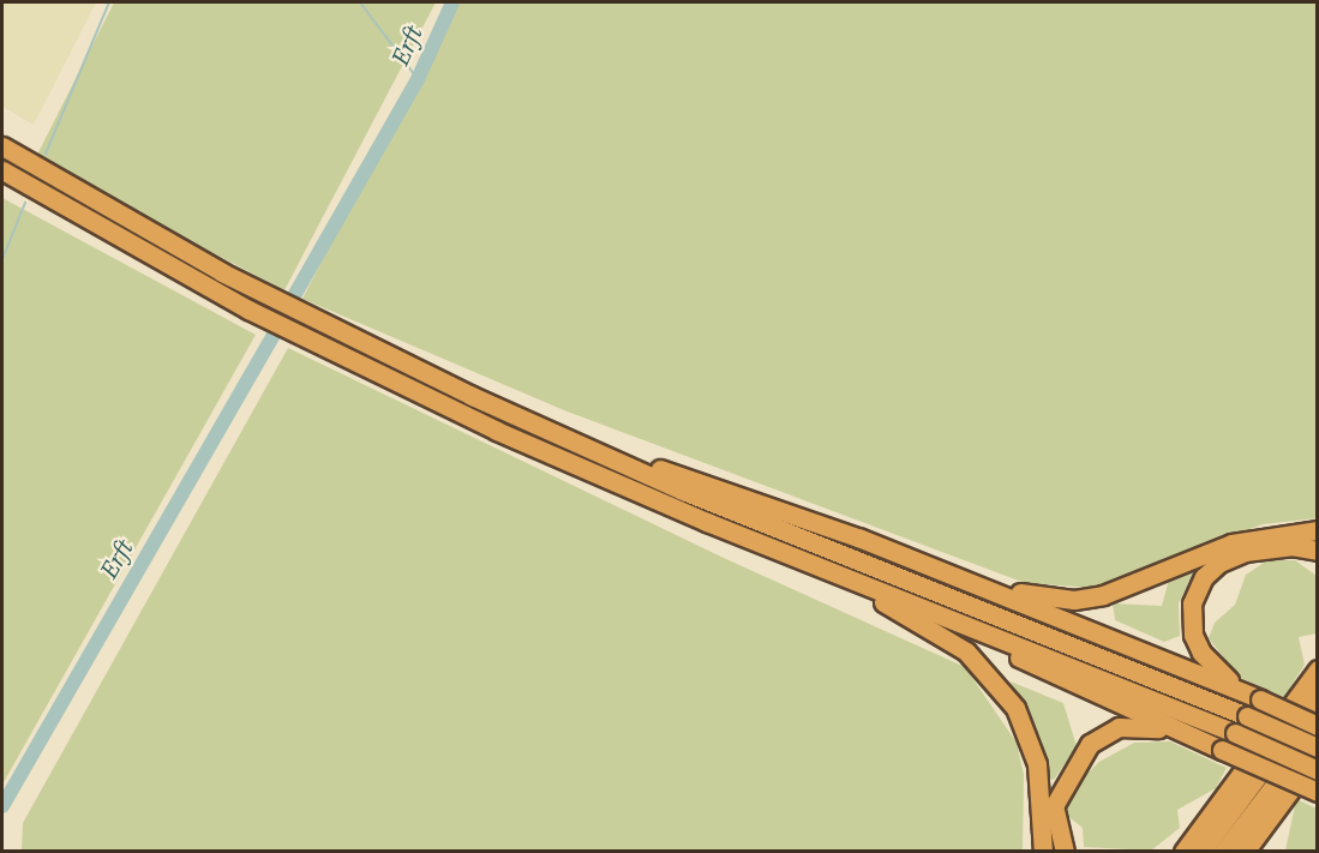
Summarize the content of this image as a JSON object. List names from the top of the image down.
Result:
{
  "water": ["Erft"]
}
